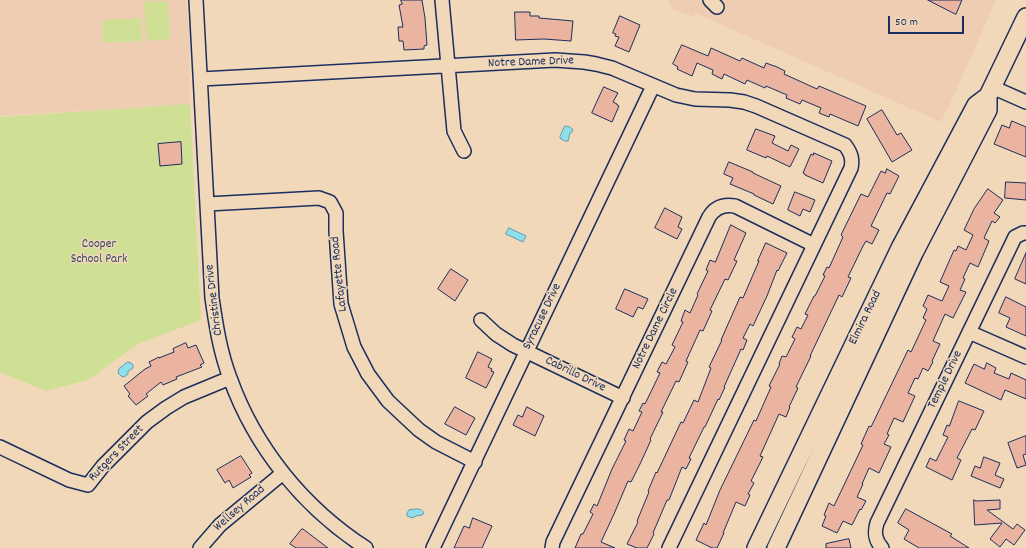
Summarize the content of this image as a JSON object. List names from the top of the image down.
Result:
{
  "streets": {
    "main road": ["Elmira Road"],
    "street": [
      "Notre Dame Drive",
      "Lafayette Road",
      "Christine Drive",
      "Syracuse Drive",
      "Notre Dame Circle",
      "Cabrillo Drive",
      "Temple Drive",
      "Rutgers Street",
      "Wellsey Road"
    ]
  },
  "crossings": [
    ["Notre Dame Drive", "Christine Drive"],
    ["Notre Dame Drive", "Syracuse Drive"],
    ["Notre Dame Drive", "Notre Dame Circle"],
    ["Lafayette Road", "Christine Drive"],
    ["Lafayette Road", "Syracuse Drive"],
    ["Christine Drive", "Rutgers Street"],
    ["Christine Drive", "Wellsey Road"],
    ["Syracuse Drive", "Cabrillo Drive"],
    ["Notre Dame Circle", "Cabrillo Drive"]
  ],
  "parks": ["Cooper School Park"],
  "scale_bar": "50 m"
}
